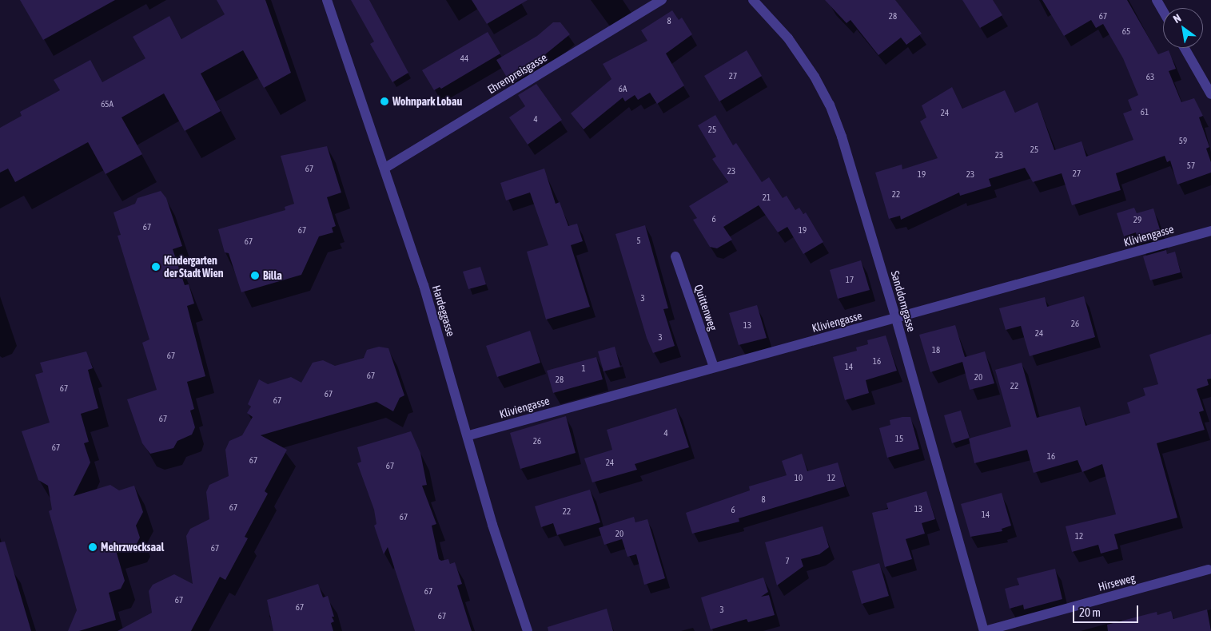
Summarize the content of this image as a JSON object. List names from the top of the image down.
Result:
{
  "streets": {
    "street": [
      "Ehrenpreisgasse",
      "Kliviengasse",
      "Sanddorngasse",
      "Quittenweg",
      "Hardeggasse",
      "Hirseweg"
    ]
  },
  "crossings": [
    ["Ehrenpreisgasse", "Hardeggasse"],
    ["Kliviengasse", "Sanddorngasse"],
    ["Kliviengasse", "Quittenweg"],
    ["Kliviengasse", "Hardeggasse"],
    ["Sanddorngasse", "Hirseweg"]
  ],
  "places": [
    "Wohnpark Lobau",
    "Kindergarten der Stadt Wien",
    "Billa",
    "Mehrzwecksaal"
  ],
  "house_numbers": [
    "28",
    "67",
    "8",
    "65",
    "44",
    "27",
    "63",
    "6A",
    "65A",
    "61",
    "24",
    "4",
    "25",
    "59",
    "25",
    "23",
    "57",
    "67",
    "23",
    "27",
    "19",
    "23",
    "22",
    "21",
    "6",
    "29",
    "67",
    "67",
    "19",
    "5",
    "67",
    "17",
    "3",
    "26",
    "13",
    "24",
    "3",
    "18",
    "67",
    "16",
    "14",
    "1",
    "67",
    "20",
    "28",
    "22",
    "67",
    "67",
    "67",
    "67",
    "4",
    "15",
    "26",
    "67",
    "16",
    "67",
    "24",
    "67",
    "10",
    "12",
    "8",
    "67",
    "13",
    "6",
    "22",
    "14",
    "67",
    "20",
    "12",
    "67",
    "7",
    "67",
    "67",
    "67",
    "3",
    "67"
  ],
  "scale_bar": "20 m",
  "north": "top left"
}
